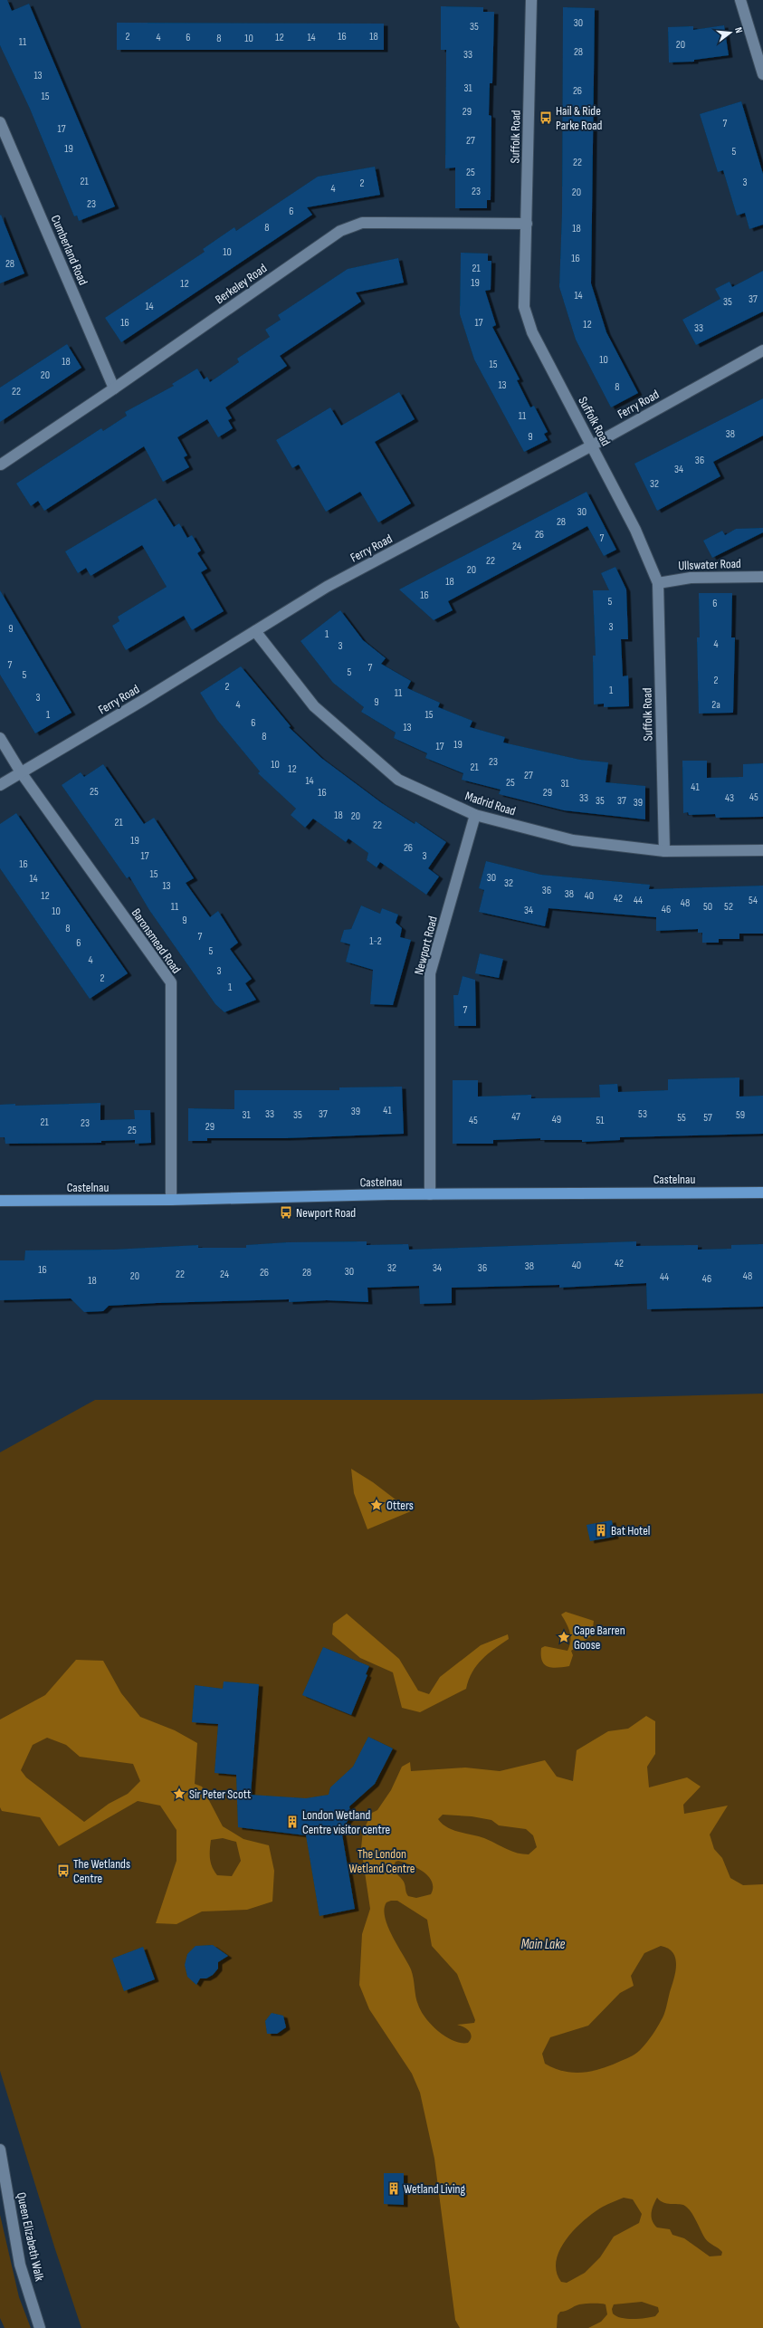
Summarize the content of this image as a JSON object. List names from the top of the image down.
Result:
{
  "streets": {
    "main road": ["Castelnau"],
    "street": [
      "Suffolk Road",
      "Cumberland Road",
      "Berkeley Road",
      "Ferry Road",
      "Ullswater Road",
      "Madrid Road",
      "Baronsmead Road",
      "Newport Road",
      "Queen Elizabeth Walk"
    ]
  },
  "crossings": [
    ["Suffolk Road", "Berkeley Road"],
    ["Suffolk Road", "Ferry Road"],
    ["Suffolk Road", "Ullswater Road"],
    ["Suffolk Road", "Madrid Road"],
    ["Cumberland Road", "Berkeley Road"],
    ["Ferry Road", "Madrid Road"],
    ["Ferry Road", "Baronsmead Road"],
    ["Madrid Road", "Newport Road"],
    ["Baronsmead Road", "Castelnau"],
    ["Newport Road", "Castelnau"]
  ],
  "water": ["Main Lake"],
  "parks": ["The London Wetland Centre"],
  "places": {
    "bus stop": ["Hail & Ride Parke Road", "Newport Road", "The Wetlands Centre"],
    "place": ["Otters", "Cape Barren Goose", "Sir Peter Scott"],
    "building": ["Bat Hotel", "London Wetland Centre visitor centre", "Wetland Living"]
  },
  "house_numbers": [
    "30",
    "35",
    "2",
    "16",
    "18",
    "4",
    "6",
    "12",
    "14",
    "8",
    "10",
    "11",
    "20",
    "28",
    "33",
    "13",
    "31",
    "26",
    "15",
    "29",
    "7",
    "17",
    "27",
    "19",
    "5",
    "22",
    "25",
    "21",
    "3",
    "2",
    "4",
    "23",
    "20",
    "23",
    "6",
    "8",
    "18",
    "10",
    "16",
    "28",
    "21",
    "19",
    "12",
    "14",
    "37",
    "35",
    "14",
    "16",
    "17",
    "12",
    "33",
    "10",
    "18",
    "15",
    "20",
    "13",
    "8",
    "22",
    "11",
    "38",
    "9",
    "36",
    "34",
    "32",
    "30",
    "28",
    "26",
    "7",
    "24",
    "22",
    "20",
    "18",
    "16",
    "5",
    "6",
    "3",
    "9",
    "1",
    "4",
    "3",
    "7",
    "7",
    "5",
    "5",
    "2",
    "2",
    "1",
    "11",
    "3",
    "9",
    "4",
    "2a",
    "1",
    "15",
    "6",
    "13",
    "8",
    "19",
    "17",
    "23",
    "10",
    "21",
    "12",
    "27",
    "14",
    "25",
    "31",
    "41",
    "25",
    "16",
    "29",
    "45",
    "33",
    "43",
    "35",
    "37",
    "39",
    "18",
    "20",
    "21",
    "22",
    "19",
    "26",
    "17",
    "3",
    "16",
    "15",
    "30",
    "14",
    "32",
    "13",
    "36",
    "38",
    "12",
    "40",
    "42",
    "44",
    "54",
    "48",
    "11",
    "50",
    "52",
    "46",
    "34",
    "10",
    "9",
    "8",
    "7",
    "1-2",
    "6",
    "5",
    "4",
    "3",
    "2",
    "1",
    "7",
    "41",
    "39",
    "33",
    "37",
    "53",
    "31",
    "35",
    "59",
    "47",
    "55",
    "57",
    "49",
    "45",
    "51",
    "21",
    "23",
    "29",
    "25",
    "42",
    "40",
    "38",
    "32",
    "34",
    "36",
    "16",
    "30",
    "26",
    "28",
    "22",
    "24",
    "20",
    "48",
    "44",
    "46",
    "18"
  ],
  "north": "right"
}
